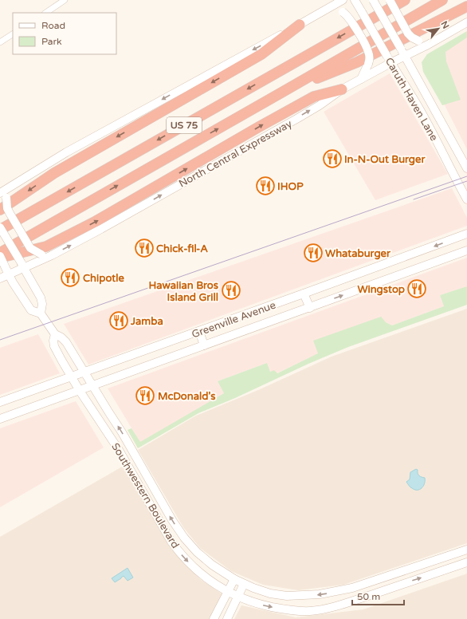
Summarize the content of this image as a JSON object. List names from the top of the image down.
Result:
{
  "streets": {
    "highway": ["US 75"],
    "main road": [
      "Caruth Haven Lane",
      "North Central Expressway",
      "Greenville Avenue",
      "Southwestern Boulevard"
    ]
  },
  "crossings": [
    ["Caruth Haven Lane", "North Central Expressway"],
    ["North Central Expressway", "Southwestern Boulevard"],
    ["Greenville Avenue", "Southwestern Boulevard"]
  ],
  "one_way": ["North Central Expressway"],
  "places": {
    "restaurant": [
      "In-N-Out Burger",
      "IHOP",
      "Chick-fil-A",
      "Whataburger",
      "Chipotle",
      "Wingstop",
      "Hawaiian Bros Island Grill",
      "Jamba",
      "McDonald's"
    ]
  },
  "legend": ["Road", "Park"],
  "scale_bar": "50 m",
  "north": "top right"
}
